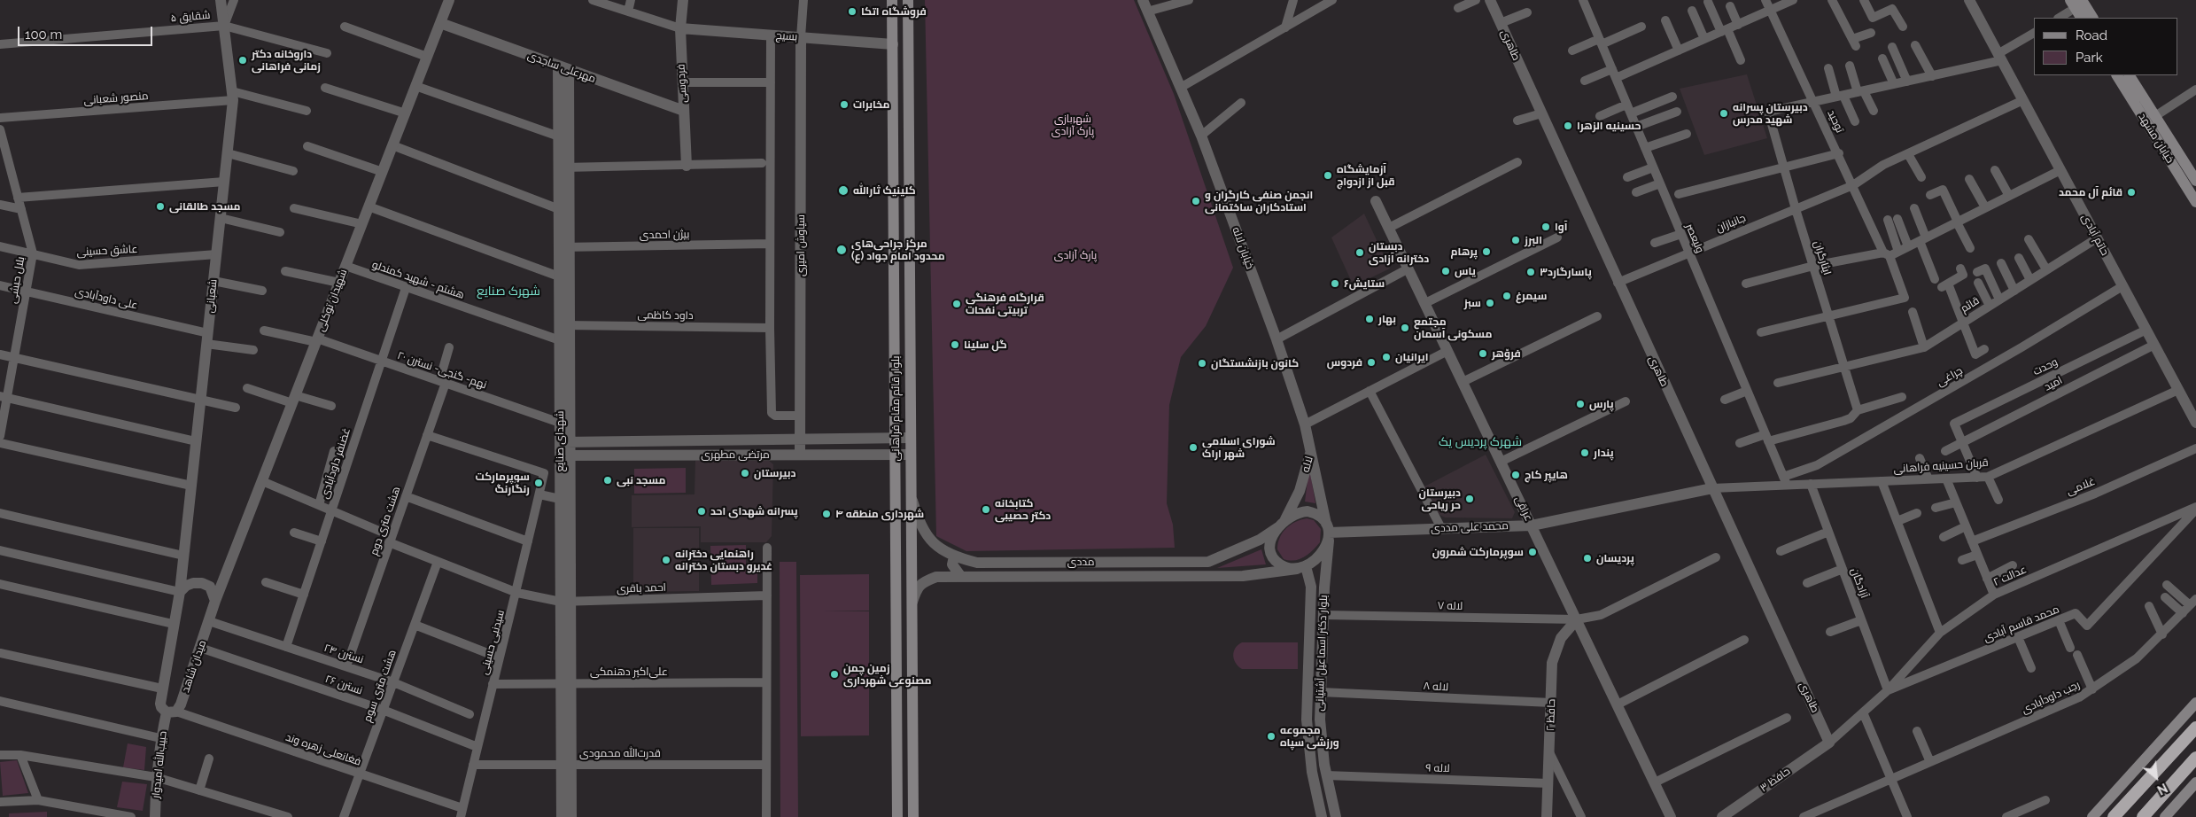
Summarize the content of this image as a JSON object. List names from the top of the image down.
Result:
{
  "streets": {
    "main road": ["خیابان مشهد", "بلوار قائم مقام فراهانی"],
    "street": [
      "شقایق ۵",
      "بسیج",
      "طاهری",
      "مهرعلی ساجدی",
      "فردوسی",
      "منصور شعبانی",
      "توحید",
      "جانبازان",
      "بیژن احمدی",
      "حاتم آبادی",
      "ولیعصر",
      "سیاوش امیری",
      "خیابان لاله",
      "عاشق حسینی",
      "ایثارگران",
      "بلال حبشی",
      "هشتم - شهید کمندلو",
      "شعبانی",
      "علی داودآبادی",
      "شهیدان توکلی",
      "قائم",
      "داود کاظمی",
      "وحدت",
      "نهم- گنجی- نسترن ۲۰",
      "چراغی",
      "امید",
      "شهدای صنایع",
      "مرتضی مطهری",
      "غضنفر داودآبادی",
      "لاله",
      "قربان حسینیه فراهانی",
      "غلامی",
      "عراقی",
      "هشت متری دوم",
      "محمد علی مددی",
      "مددی",
      "عدالت ۲",
      "آزادگان",
      "احمد باقری",
      "لاله ۷",
      "محمد قاسم آبادی",
      "سیدنبی حسینی",
      "بلوار دکتر اسماعیل آشتیانی",
      "نسترن ۲۴",
      "میدان شاهد",
      "علی‌اکبر دهنمکی",
      "نسترن ۲۶",
      "هشت متری سوم",
      "لاله ۸",
      "رجب داودآبادی",
      "حافظ ۲",
      "فغانعلی زهره وند",
      "قدرت‌الله محمودی",
      "حبیب‌الله امیدوار",
      "لاله ۹",
      "حافظ ۳"
    ]
  },
  "crossings": [
    ["شقایق ۵", "شعبانی"],
    ["بسیج", "فردوسی"],
    ["بسیج", "سیاوش امیری"],
    ["بسیج", "بلوار قائم مقام فراهانی"],
    ["طاهری", "جانبازان"],
    ["طاهری", "قربان حسینیه فراهانی"],
    ["طاهری", "محمد علی مددی"],
    ["طاهری", "عدالت ۲"],
    ["طاهری", "حافظ ۳"],
    ["مهرعلی ساجدی", "فردوسی"],
    ["مهرعلی ساجدی", "شهیدان توکلی"],
    ["مهرعلی ساجدی", "شهدای صنایع"],
    ["منصور شعبانی", "شعبانی"],
    ["توحید", "جانبازان"],
    ["توحید", "ایثارگران"],
    ["جانبازان", "حاتم آبادی"],
    ["جانبازان", "ولیعصر"],
    ["جانبازان", "ایثارگران"],
    ["بیژن احمدی", "شهدای صنایع"],
    ["حاتم آبادی", "قائم"],
    ["حاتم آبادی", "وحدت"],
    ["حاتم آبادی", "چراغی"],
    ["حاتم آبادی", "امید"],
    ["حاتم آبادی", "قربان حسینیه فراهانی"],
    ["ولیعصر", "چراغی"],
    ["ولیعصر", "قربان حسینیه فراهانی"],
    ["سیاوش امیری", "مرتضی مطهری"],
    ["خیابان لاله", "لاله"],
    ["عاشق حسینی", "بلال حبشی"],
    ["عاشق حسینی", "شعبانی"],
    ["ایثارگران", "قائم"],
    ["بلال حبشی", "علی داودآبادی"],
    ["هشتم - شهید کمندلو", "شهیدان توکلی"],
    ["هشتم - شهید کمندلو", "شهدای صنایع"],
    ["هشتم - شهید کمندلو", "غضنفر داودآبادی"],
    ["شعبانی", "علی داودآبادی"],
    ["شهیدان توکلی", "نهم- گنجی- نسترن ۲۰"],
    ["شهیدان توکلی", "احمد باقری"],
    ["شهیدان توکلی", "میدان شاهد"],
    ["داود کاظمی", "شهدای صنایع"],
    ["وحدت", "امید"],
    ["نهم- گنجی- نسترن ۲۰", "شهدای صنایع"],
    ["نهم- گنجی- نسترن ۲۰", "غضنفر داودآبادی"],
    ["نهم- گنجی- نسترن ۲۰", "هشت متری دوم"],
    ["چراغی", "قربان حسینیه فراهانی"],
    ["بلوار قائم مقام فراهانی", "مرتضی مطهری"],
    ["بلوار قائم مقام فراهانی", "مددی"],
    ["شهدای صنایع", "مرتضی مطهری"],
    ["شهدای صنایع", "احمد باقری"],
    ["شهدای صنایع", "علی‌اکبر دهنمکی"],
    ["شهدای صنایع", "قدرت‌الله محمودی"],
    ["غضنفر داودآبادی", "احمد باقری"],
    ["غضنفر داودآبادی", "نسترن ۲۴"],
    ["لاله", "محمد علی مددی"],
    ["لاله", "مددی"],
    ["لاله", "بلوار دکتر اسماعیل آشتیانی"],
    ["قربان حسینیه فراهانی", "محمد علی مددی"],
    ["قربان حسینیه فراهانی", "آزادگان"],
    ["عراقی", "محمد علی مددی"],
    ["عراقی", "لاله ۷"],
    ["عراقی", "حافظ ۲"],
    ["هشت متری دوم", "احمد باقری"],
    ["هشت متری دوم", "سیدنبی حسینی"],
    ["هشت متری دوم", "نسترن ۲۴"],
    ["محمد علی مددی", "مددی"],
    ["محمد علی مددی", "بلوار دکتر اسماعیل آشتیانی"],
    ["مددی", "بلوار دکتر اسماعیل آشتیانی"],
    ["عدالت ۲", "آزادگان"],
    ["عدالت ۲", "محمد قاسم آبادی"],
    ["عدالت ۲", "حافظ ۳"],
    ["آزادگان", "محمد قاسم آبادی"],
    ["احمد باقری", "سیدنبی حسینی"],
    ["احمد باقری", "هشت متری سوم"],
    ["لاله ۷", "بلوار دکتر اسماعیل آشتیانی"],
    ["لاله ۷", "حافظ ۲"],
    ["سیدنبی حسینی", "علی‌اکبر دهنمکی"],
    ["سیدنبی حسینی", "نسترن ۲۶"],
    ["سیدنبی حسینی", "فغانعلی زهره وند"],
    ["سیدنبی حسینی", "قدرت‌الله محمودی"],
    ["بلوار دکتر اسماعیل آشتیانی", "لاله ۸"],
    ["بلوار دکتر اسماعیل آشتیانی", "لاله ۹"],
    ["نسترن ۲۴", "میدان شاهد"],
    ["نسترن ۲۴", "هشت متری سوم"],
    ["میدان شاهد", "نسترن ۲۶"],
    ["میدان شاهد", "فغانعلی زهره وند"],
    ["میدان شاهد", "حبیب‌الله امیدوار"],
    ["نسترن ۲۶", "هشت متری سوم"],
    ["هشت متری سوم", "فغانعلی زهره وند"],
    ["لاله ۸", "حافظ ۲"],
    ["حافظ ۲", "لاله ۹"],
    ["فغانعلی زهره وند", "حبیب‌الله امیدوار"]
  ],
  "districts": ["شهرک صنایع", "شهرک پردیس یک"],
  "parks": ["شهربازی پارک آزادی", "پارک آزادی"],
  "places": [
    "فروشگاه اتکا",
    "داروخانه دکتر زمانی فراهانی",
    "مخابرات",
    "دبیرستان پسرانه شهید مدرس",
    "حسینیه الزهرا",
    "آزمایشگاه قبل از ازدواج",
    "کلینیک ثارالله",
    "قائم آل محمد",
    "انجمن صنفی کارگران و استادکاران ساختمانی",
    "مسجد طالقانی",
    "آوا",
    "البرز",
    "مرکز جراحی‌های محدود امام جواد (ع)",
    "پرهام",
    "دبستان دخترانه آزادی",
    "یاس",
    "پاسارگارد۳",
    "ستایش۶",
    "سیمرغ",
    "سبز",
    "قرارگاه فرهنگی تربیتی نفحات",
    "بهار",
    "مجتمع مسکونی آسمان",
    "گل سلینا",
    "فروّهر",
    "ایرانیان",
    "فردوس",
    "کانون بازنشستگان",
    "پارس",
    "شورای اسلامی شهر اراک",
    "پندار",
    "دبیرستان",
    "هایپر کاج",
    "مسجد نبی",
    "سوپرمارکت رنگارنگ",
    "دبیرستان حر ریاحی",
    "کتابخانه دکتر حصیبی",
    "پسرانه شهدای احد",
    "شهرداری منطقه ۴",
    "سوپرمارکت شمرون",
    "پردیسان",
    "راهنمایی دخترانه غدیرو دبستان دخترانه",
    "زمین چمن مصنوعی شهرداری",
    "مجموعه ورزشی سپاه"
  ],
  "legend": ["Road", "Park"],
  "scale_bar": "100 m",
  "north": "bottom right"
}
